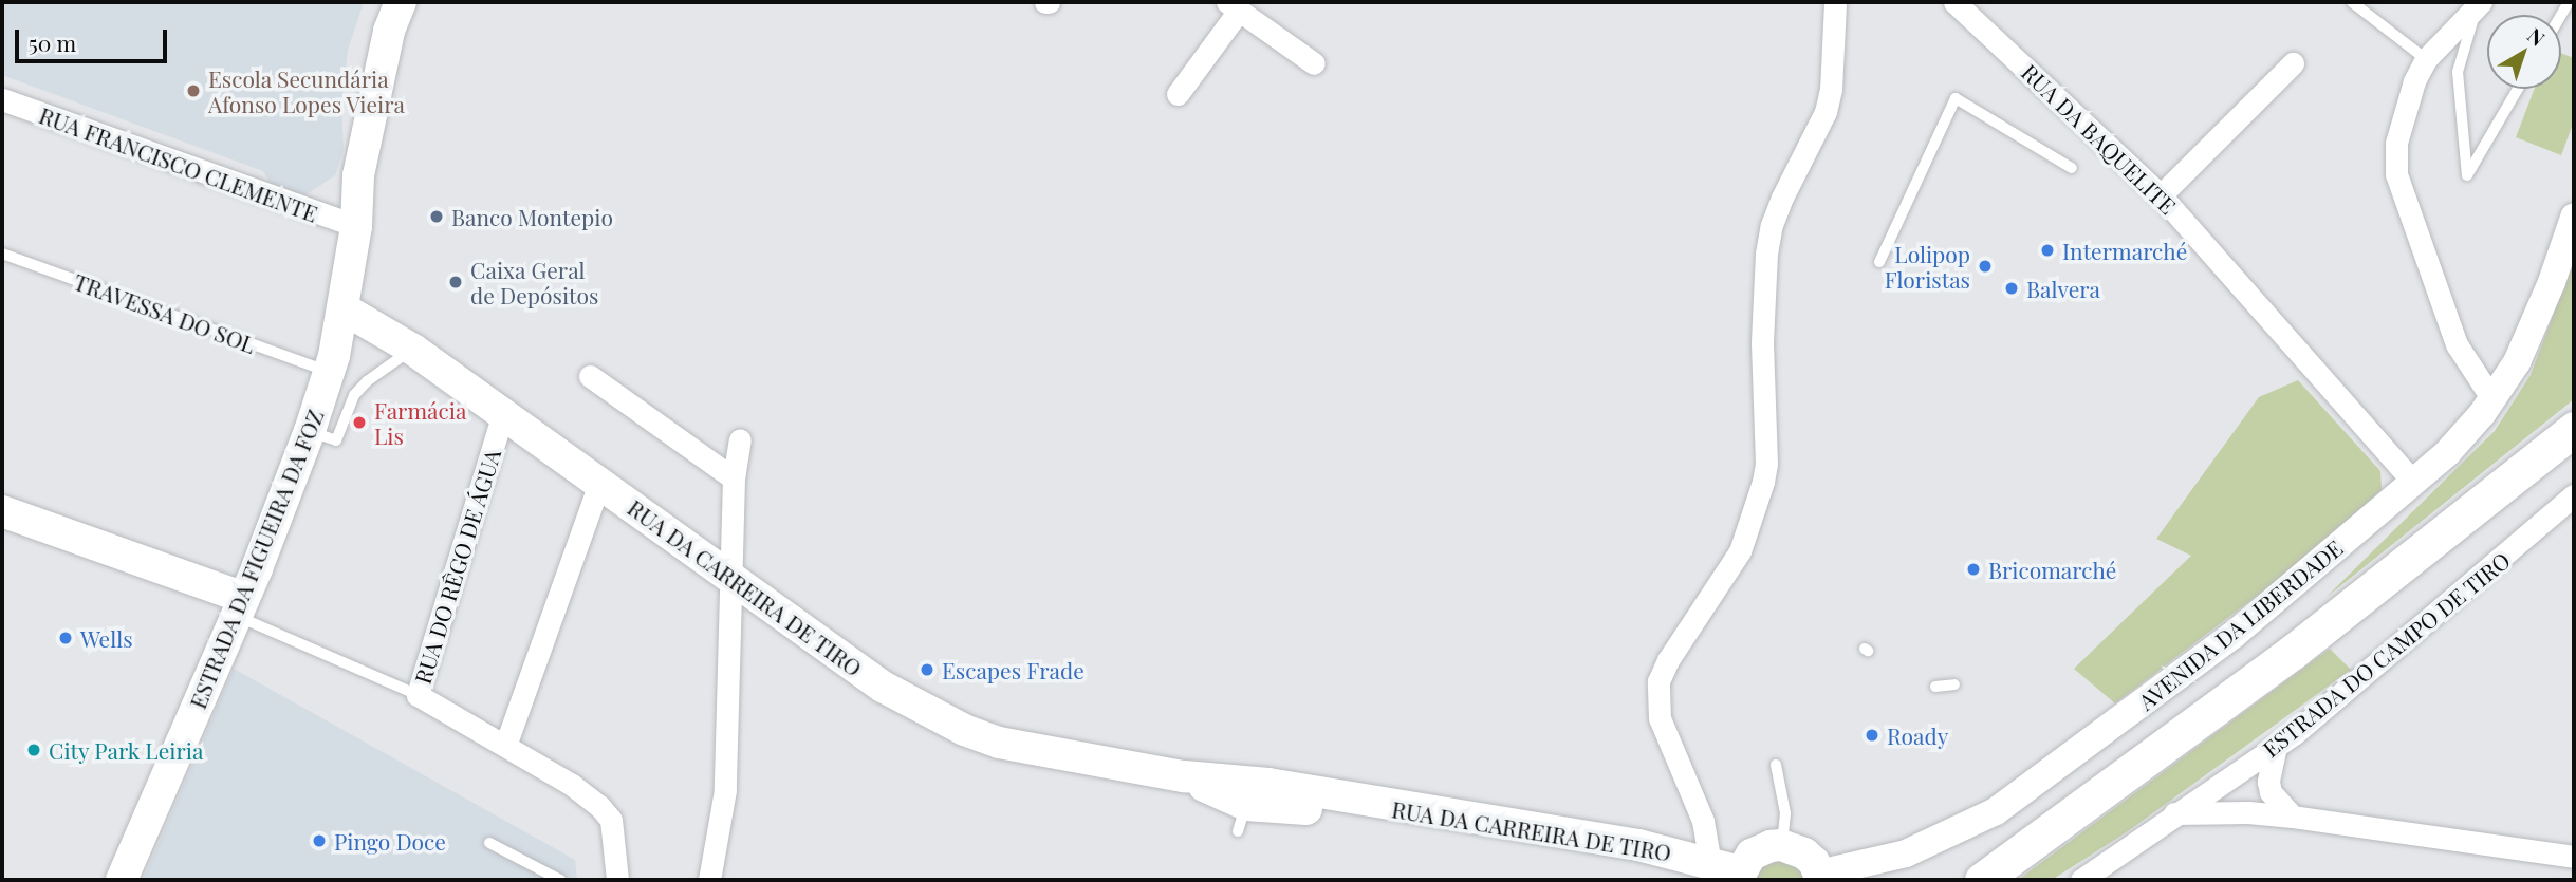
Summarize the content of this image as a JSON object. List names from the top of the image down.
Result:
{
  "streets": {
    "main road": ["ESTRADA DA FIGUEIRA DA FOZ", "RUA DA CARREIRA DE TIRO"],
    "street": [
      "RUA DA BAQUELITE",
      "RUA FRANCISCO CLEMENTE",
      "RUA DO RÊGO DE ÁGUA",
      "AVENIDA DA LIBERDADE",
      "ESTRADA DO CAMPO DE TIRO"
    ],
    "lane": ["TRAVESSA DO SOL"]
  },
  "crossings": [
    ["RUA DA BAQUELITE", "AVENIDA DA LIBERDADE"],
    ["RUA FRANCISCO CLEMENTE", "ESTRADA DA FIGUEIRA DA FOZ"],
    ["TRAVESSA DO SOL", "ESTRADA DA FIGUEIRA DA FOZ"],
    ["ESTRADA DA FIGUEIRA DA FOZ", "RUA DA CARREIRA DE TIRO"],
    ["RUA DO RÊGO DE ÁGUA", "RUA DA CARREIRA DE TIRO"]
  ],
  "places": [
    "Escola Secundária Afonso Lopes Vieira",
    "Banco Montepio",
    "Intermarché",
    "Lolipop Floristas",
    "Caixa Geral de Depósitos",
    "Balvera",
    "Farmácia Lis",
    "Bricomarché",
    "Wells",
    "Escapes Frade",
    "Roady",
    "City Park Leiria",
    "Pingo Doce"
  ],
  "scale_bar": "50 m",
  "north": "top right"
}
